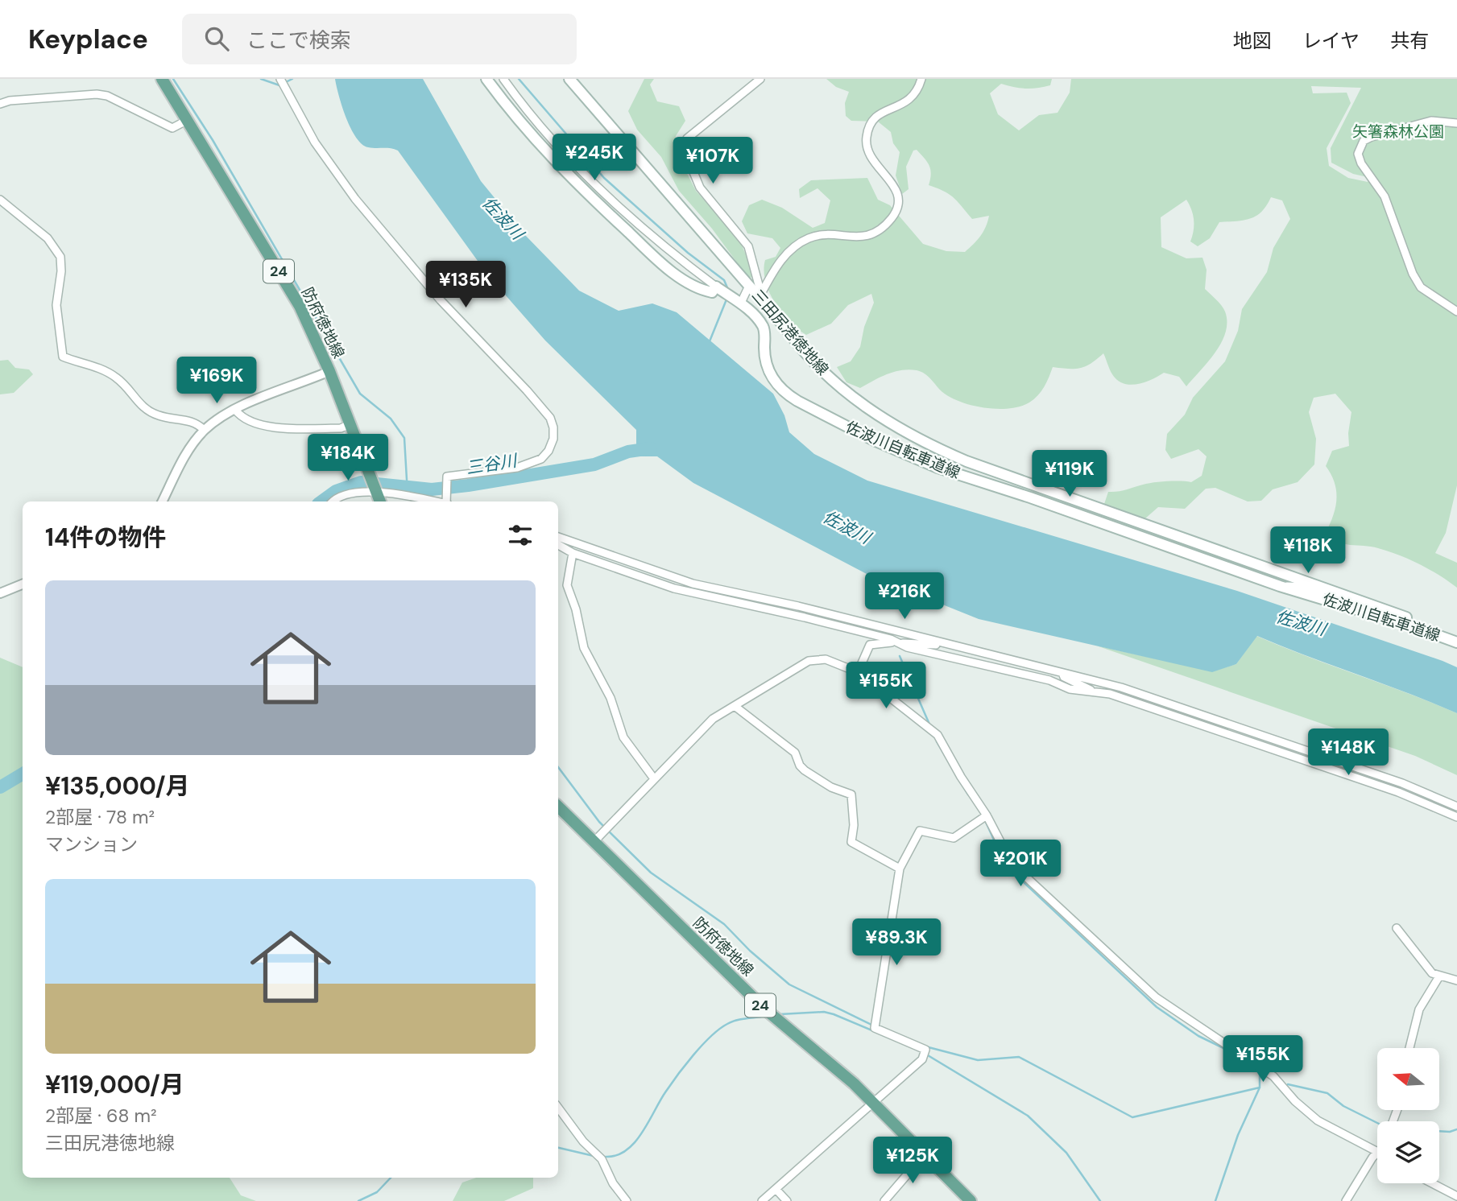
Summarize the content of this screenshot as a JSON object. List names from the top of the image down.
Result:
{
  "streets": {
    "main road": [
      "24",
      "防府徳地線",
      "三田尻港徳地線",
      "佐波川自転車道線"
    ]
  },
  "water": ["佐波川", "三谷川"],
  "parks": ["矢箸森林公園"],
  "north": "left",
  "page": {
    "header": "Keyplace",
    "search": "ここで検索",
    "nav": ["地図", "レイヤ", "共有"],
    "price": [
      "¥245K",
      "¥107K",
      "¥135K",
      "¥169K",
      "¥184K",
      "¥119K",
      "¥118K",
      "¥216K",
      "¥155K",
      "¥148K",
      "¥201K",
      "¥89.3K",
      "¥155K",
      "¥125K"
    ],
    "heading": "14件の物件",
    "list": [
      {
        "name": "¥135,000/月",
        "note": "2部屋 · 78 m² · マンション"
      },
      {
        "name": "¥119,000/月",
        "note": "2部屋 · 68 m² · 三田尻港徳地線"
      }
    ]
  }
}
